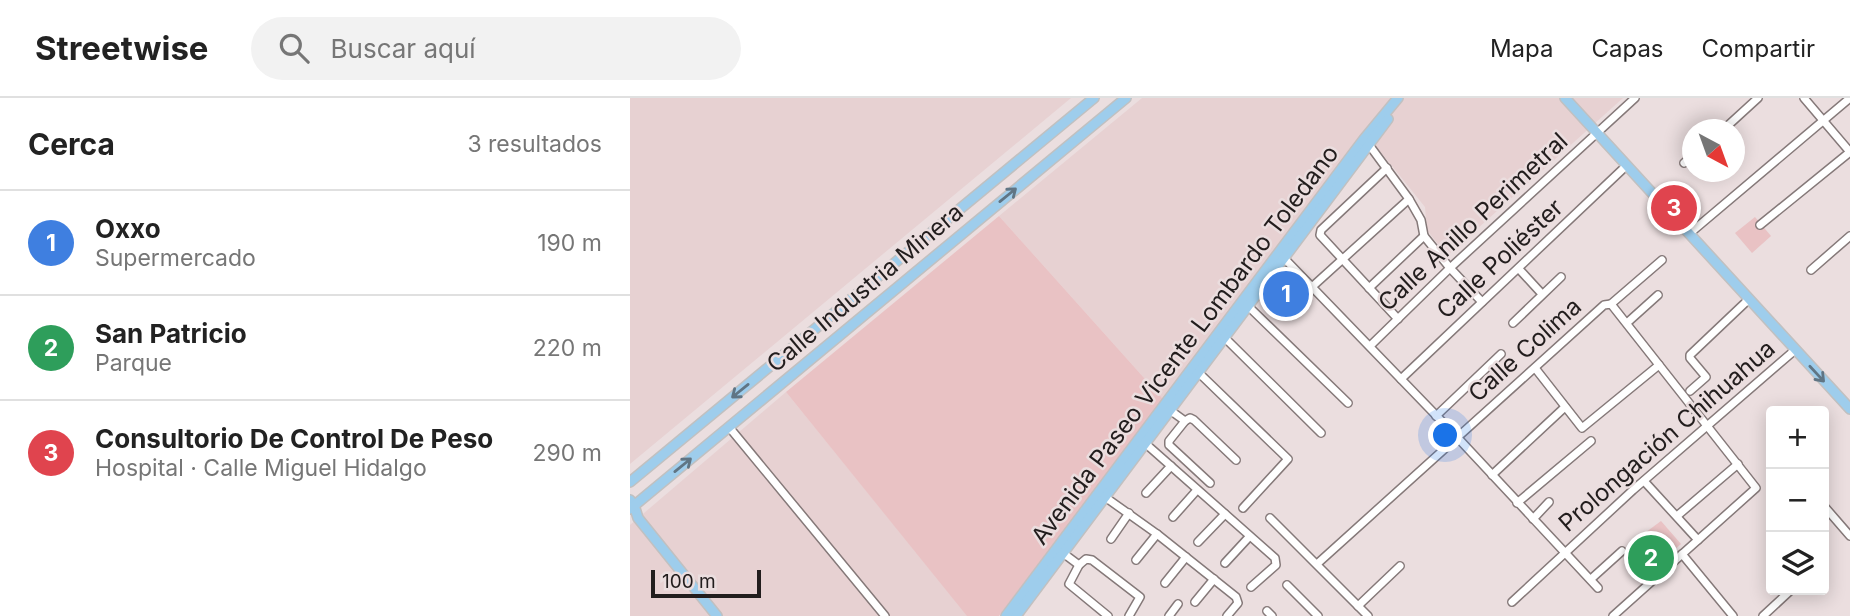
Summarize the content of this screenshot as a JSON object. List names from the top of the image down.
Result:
{
  "streets": {
    "main road": ["Calle Industria Minera", "Avenida Paseo Vicente Lombardo Toledano"],
    "street": [
      "Calle Anillo Perimetral",
      "Calle Poliéster",
      "Calle Colima",
      "Prolongación Chihuahua"
    ]
  },
  "scale_bar": "100 m",
  "north": "bottom right",
  "page": {
    "header": "Streetwise",
    "search": "Buscar aquí",
    "nav": ["Mapa", "Capas", "Compartir"],
    "heading": ["Cerca", "3 resultados"],
    "pins": ["3", "1", "2"],
    "list": [
      {
        "mark": "1",
        "name": "Oxxo",
        "note": "Supermercado",
        "value": "190 m"
      },
      {
        "mark": "2",
        "name": "San Patricio",
        "note": "Parque",
        "value": "220 m"
      },
      {
        "mark": "3",
        "name": "Consultorio De Control De Peso",
        "note": "Hospital · Calle Miguel Hidalgo",
        "value": "290 m"
      }
    ],
    "map_buttons": ["+", "−"],
    "scale": "100 m"
  }
}
